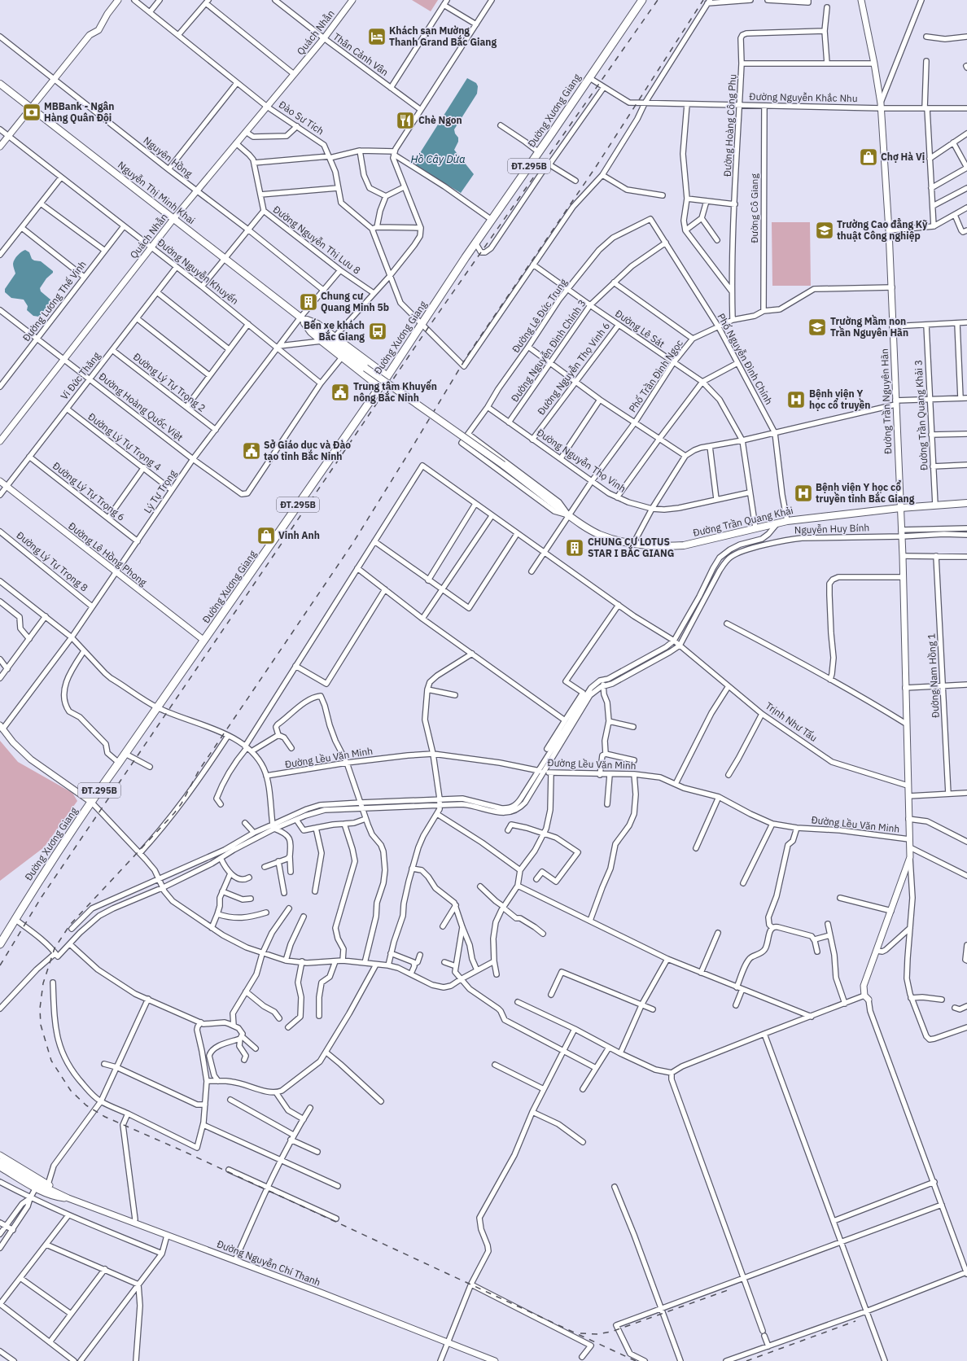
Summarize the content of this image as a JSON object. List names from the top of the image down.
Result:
{
  "streets": {
    "main road": [
      "Đường Xương Giang",
      "ĐT.295B",
      "Nguyễn Thị Minh Khai",
      "Đường Trần Quang Khải"
    ],
    "street": [
      "Quách Nhẫn",
      "Thân Cảnh Vân",
      "Đường Nguyễn Khắc Nhu",
      "Đào Sư Tích",
      "Đường Hoàng Công Phụ",
      "Nguyên Hồng",
      "Đường Cô Giang",
      "Đường Nguyễn Thị Lưu 8",
      "Đường Nguyễn Khuyến",
      "Đường Lương Thế Vinh",
      "Đường Lê Đức Trung",
      "Đường Lê Sát",
      "Đường Nguyễn Đình Chính 3",
      "Phố Nguyễn Đình Chính",
      "Đường Nguyễn Thọ Vinh 6",
      "Vi Đức Thăng",
      "Phố Trần Đình Ngọc",
      "Đường Lý Tự Trọng 2",
      "Đường Trần Nguyên Hãn",
      "Đường Hoàng Quốc Việt",
      "Đường Trần Quang Khải 3",
      "Đường Lý Tự Trọng 4",
      "Đường Nguyễn Thọ Vinh",
      "Đường Lý Tự Trọng 6",
      "Lý Tự Trọng",
      "Nguyễn Huy Bính",
      "Đường Lê Hồng Phong",
      "Đường Lý Tự Trọng 8",
      "Đường Nam Hồng 1",
      "Trịnh Như Tấu",
      "Đường Lều Văn Minh",
      "Đường Nguyễn Chí Thanh"
    ]
  },
  "crossings": [
    ["Quách Nhẫn", "Thân Cảnh Vân"],
    ["Quách Nhẫn", "Đào Sư Tích"],
    ["Quách Nhẫn", "Nguyên Hồng"],
    ["Quách Nhẫn", "Nguyễn Thị Minh Khai"],
    ["Quách Nhẫn", "Đường Nguyễn Thị Lưu 8"],
    ["Quách Nhẫn", "Đường Nguyễn Khuyến"],
    ["Quách Nhẫn", "Đường Hoàng Quốc Việt"],
    ["Đường Nguyễn Khắc Nhu", "Đường Xương Giang"],
    ["Đường Nguyễn Khắc Nhu", "Đường Hoàng Công Phụ"],
    ["Đường Nguyễn Khắc Nhu", "Đường Cô Giang"],
    ["Đường Nguyễn Khắc Nhu", "Đường Trần Nguyên Hãn"],
    ["Đường Xương Giang", "Đường Lê Hồng Phong"],
    ["Đường Hoàng Công Phụ", "Phố Trần Đình Ngọc"],
    ["Đường Hoàng Công Phụ", "Đường Trần Nguyên Hãn"],
    ["Nguyên Hồng", "Lý Tự Trọng"],
    ["Nguyễn Thị Minh Khai", "Phố Trần Đình Ngọc"],
    ["Nguyễn Thị Minh Khai", "Lý Tự Trọng"],
    ["Nguyễn Thị Minh Khai", "Đường Trần Quang Khải"],
    ["Đường Cô Giang", "Phố Trần Đình Ngọc"],
    ["Đường Nguyễn Thị Lưu 8", "Lý Tự Trọng"],
    ["Đường Nguyễn Khuyến", "Đường Lương Thế Vinh"],
    ["Đường Nguyễn Khuyến", "Vi Đức Thăng"],
    ["Đường Nguyễn Khuyến", "Đường Hoàng Quốc Việt"],
    ["Đường Nguyễn Khuyến", "Lý Tự Trọng"],
    ["Đường Lương Thế Vinh", "Đường Hoàng Quốc Việt"],
    ["Đường Lê Đức Trung", "Đường Lê Sát"],
    ["Đường Lê Đức Trung", "Phố Nguyễn Đình Chính"],
    ["Đường Lê Đức Trung", "Đường Nguyễn Thọ Vinh"],
    ["Đường Lê Đức Trung", "Đường Trần Quang Khải"],
    ["Đường Lê Sát", "Đường Nguyễn Đình Chính 3"],
    ["Đường Lê Sát", "Đường Nguyễn Thọ Vinh 6"],
    ["Đường Lê Sát", "Phố Trần Đình Ngọc"],
    ["Đường Lê Sát", "Đường Nguyễn Thọ Vinh"],
    ["Đường Lê Sát", "Đường Trần Quang Khải"],
    ["Đường Nguyễn Đình Chính 3", "Phố Nguyễn Đình Chính"],
    ["Đường Nguyễn Đình Chính 3", "Đường Nguyễn Thọ Vinh"],
    ["Phố Nguyễn Đình Chính", "Phố Trần Đình Ngọc"],
    ["Phố Nguyễn Đình Chính", "Đường Trần Quang Khải"],
    ["Đường Nguyễn Thọ Vinh 6", "Đường Nguyễn Thọ Vinh"],
    ["Vi Đức Thăng", "Đường Lý Tự Trọng 2"],
    ["Vi Đức Thăng", "Đường Hoàng Quốc Việt"],
    ["Vi Đức Thăng", "Đường Lý Tự Trọng 4"],
    ["Vi Đức Thăng", "Đường Lý Tự Trọng 6"],
    ["Vi Đức Thăng", "Đường Lê Hồng Phong"],
    ["Phố Trần Đình Ngọc", "Đường Trần Nguyên Hãn"],
    ["Phố Trần Đình Ngọc", "Đường Nguyễn Thọ Vinh"],
    ["Phố Trần Đình Ngọc", "Đường Trần Quang Khải"],
    ["Phố Trần Đình Ngọc", "Trịnh Như Tấu"],
    ["Đường Lý Tự Trọng 2", "Lý Tự Trọng"],
    ["Đường Trần Nguyên Hãn", "Đường Trần Quang Khải"],
    ["Đường Trần Nguyên Hãn", "Nguyễn Huy Bính"],
    ["Đường Trần Nguyên Hãn", "Trịnh Như Tấu"],
    ["Đường Trần Nguyên Hãn", "Đường Lều Văn Minh"],
    ["Đường Hoàng Quốc Việt", "Lý Tự Trọng"],
    ["Đường Trần Quang Khải 3", "Đường Trần Quang Khải"],
    ["Đường Lý Tự Trọng 4", "Lý Tự Trọng"],
    ["Đường Lý Tự Trọng 6", "Lý Tự Trọng"],
    ["Lý Tự Trọng", "Đường Lê Hồng Phong"],
    ["Lý Tự Trọng", "Đường Lý Tự Trọng 8"],
    ["Nguyễn Huy Bính", "Trịnh Như Tấu"]
  ],
  "water": ["Hồ Cây Dừa"],
  "places": {
    "hotel": ["Khách sạn Mường Thanh Grand Bắc Giang"],
    "bank": ["MBBank - Ngân Hàng Quân Đội"],
    "restaurant": ["Chè Ngon"],
    "shop": ["Chợ Hà Vị", "Vinh Anh"],
    "school or university": ["Trường Cao đẳng Kỹ thuật Công nghiệp", "Trường Mầm non Trần Nguyên Hãn"],
    "building": ["Chung cư Quang Minh 5b", "CHUNG CƯ LOTUS STAR I BẮC GIANG"],
    "bus stop": ["Bến xe khách Bắc Giang"],
    "public building": ["Trung tâm Khuyến nông Bắc Ninh", "Sở Giáo dục và Đào tạo tỉnh Bắc Ninh"],
    "hospital": ["Bệnh viện Y học cổ truyền", "Bệnh viện Y học cổ truyền tỉnh Bắc Giang"]
  }
}
